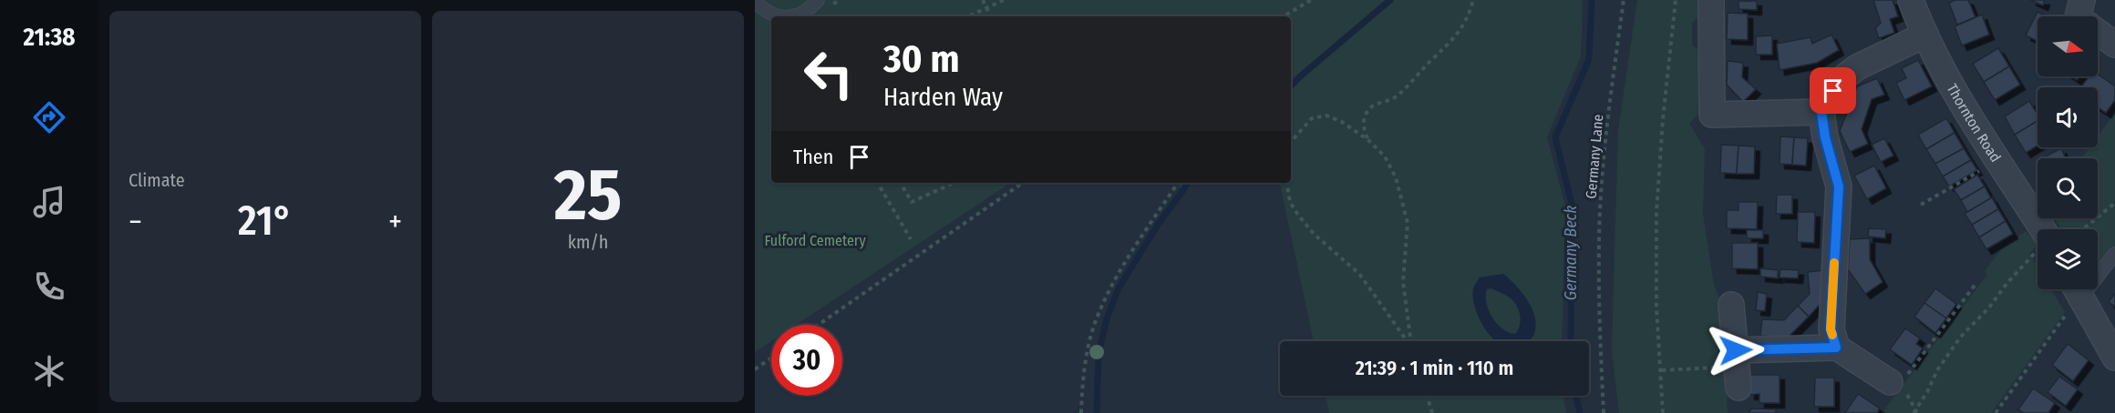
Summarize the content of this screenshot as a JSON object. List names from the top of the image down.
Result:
{
  "streets": {
    "street": ["Thornton Road"],
    "path": ["Germany Lane"]
  },
  "water": ["Germany Beck"],
  "parks": ["Fulford Cemetery"],
  "north": "right",
  "page": {
    "tabs": "21:38",
    "tile": [
      "Climate",
      ["25", "km/h"]
    ],
    "turn": ["30 m", "Harden Way"],
    "then": "Then",
    "heat": ["−", "21°", "+"],
    "limit": "30",
    "trip": "21:39 · 1 min · 110 m"
  }
}
